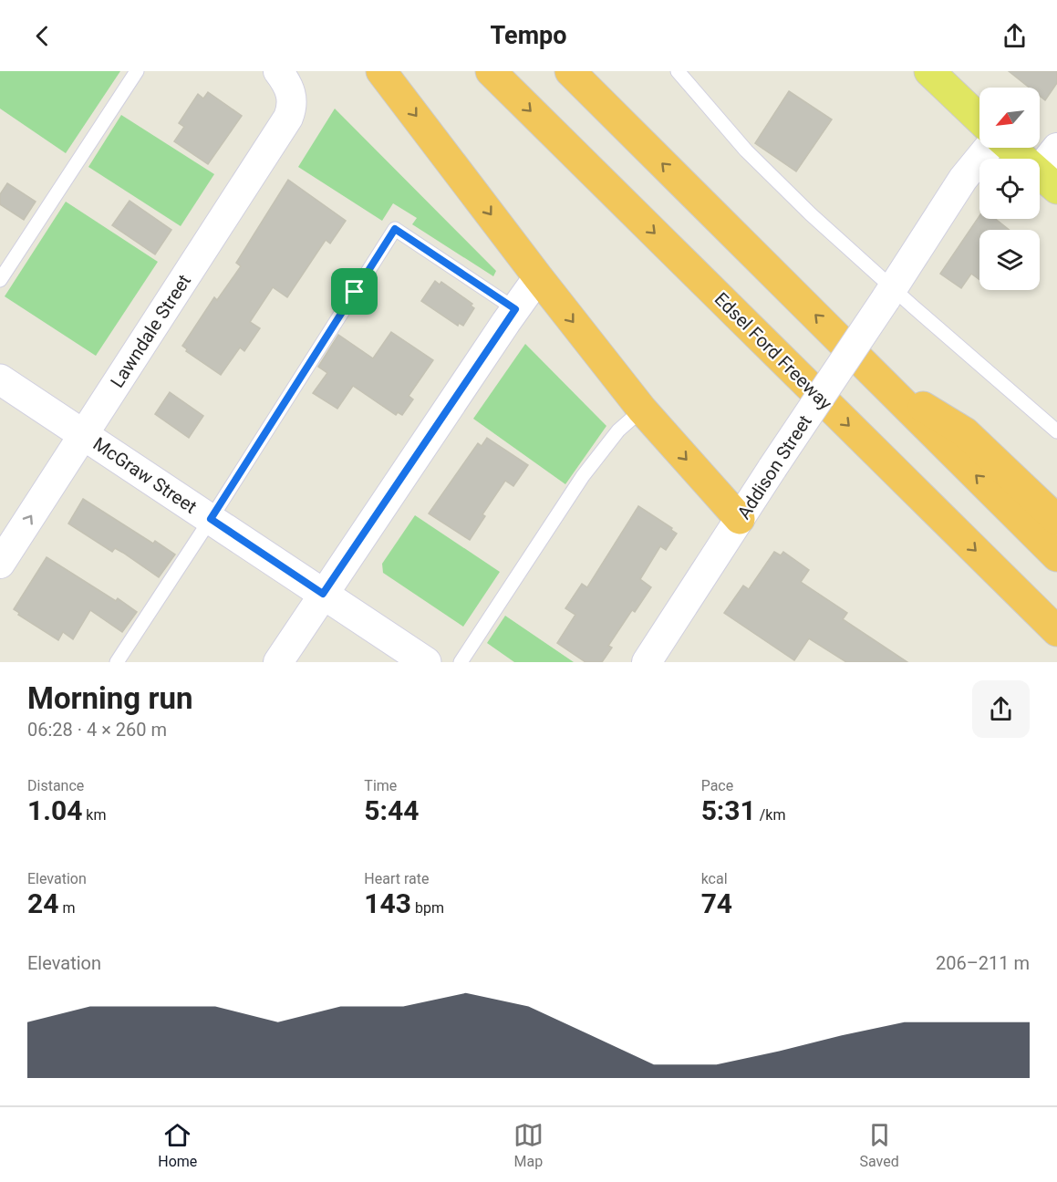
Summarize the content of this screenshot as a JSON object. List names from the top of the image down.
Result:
{
  "streets": {
    "highway": ["Edsel Ford Freeway"],
    "street": ["Lawndale Street", "Addison Street", "McGraw Street"]
  },
  "crossings": [
    ["Lawndale Street", "McGraw Street"]
  ],
  "north": "bottom left",
  "page": {
    "header": "Tempo",
    "heading": ["Morning run", "06:28 · 4 × 260 m"],
    "stats": [
      ["Distance", "1.04 km"],
      ["Time", "5:44"],
      ["Pace", "5:31 /km"],
      ["Elevation", "24 m"],
      ["Heart rate", "143 bpm"],
      ["kcal", "74"]
    ],
    "chart": ["Elevation", "206–211 m"],
    "tabs": ["Home", "Map", "Saved"]
  }
}
